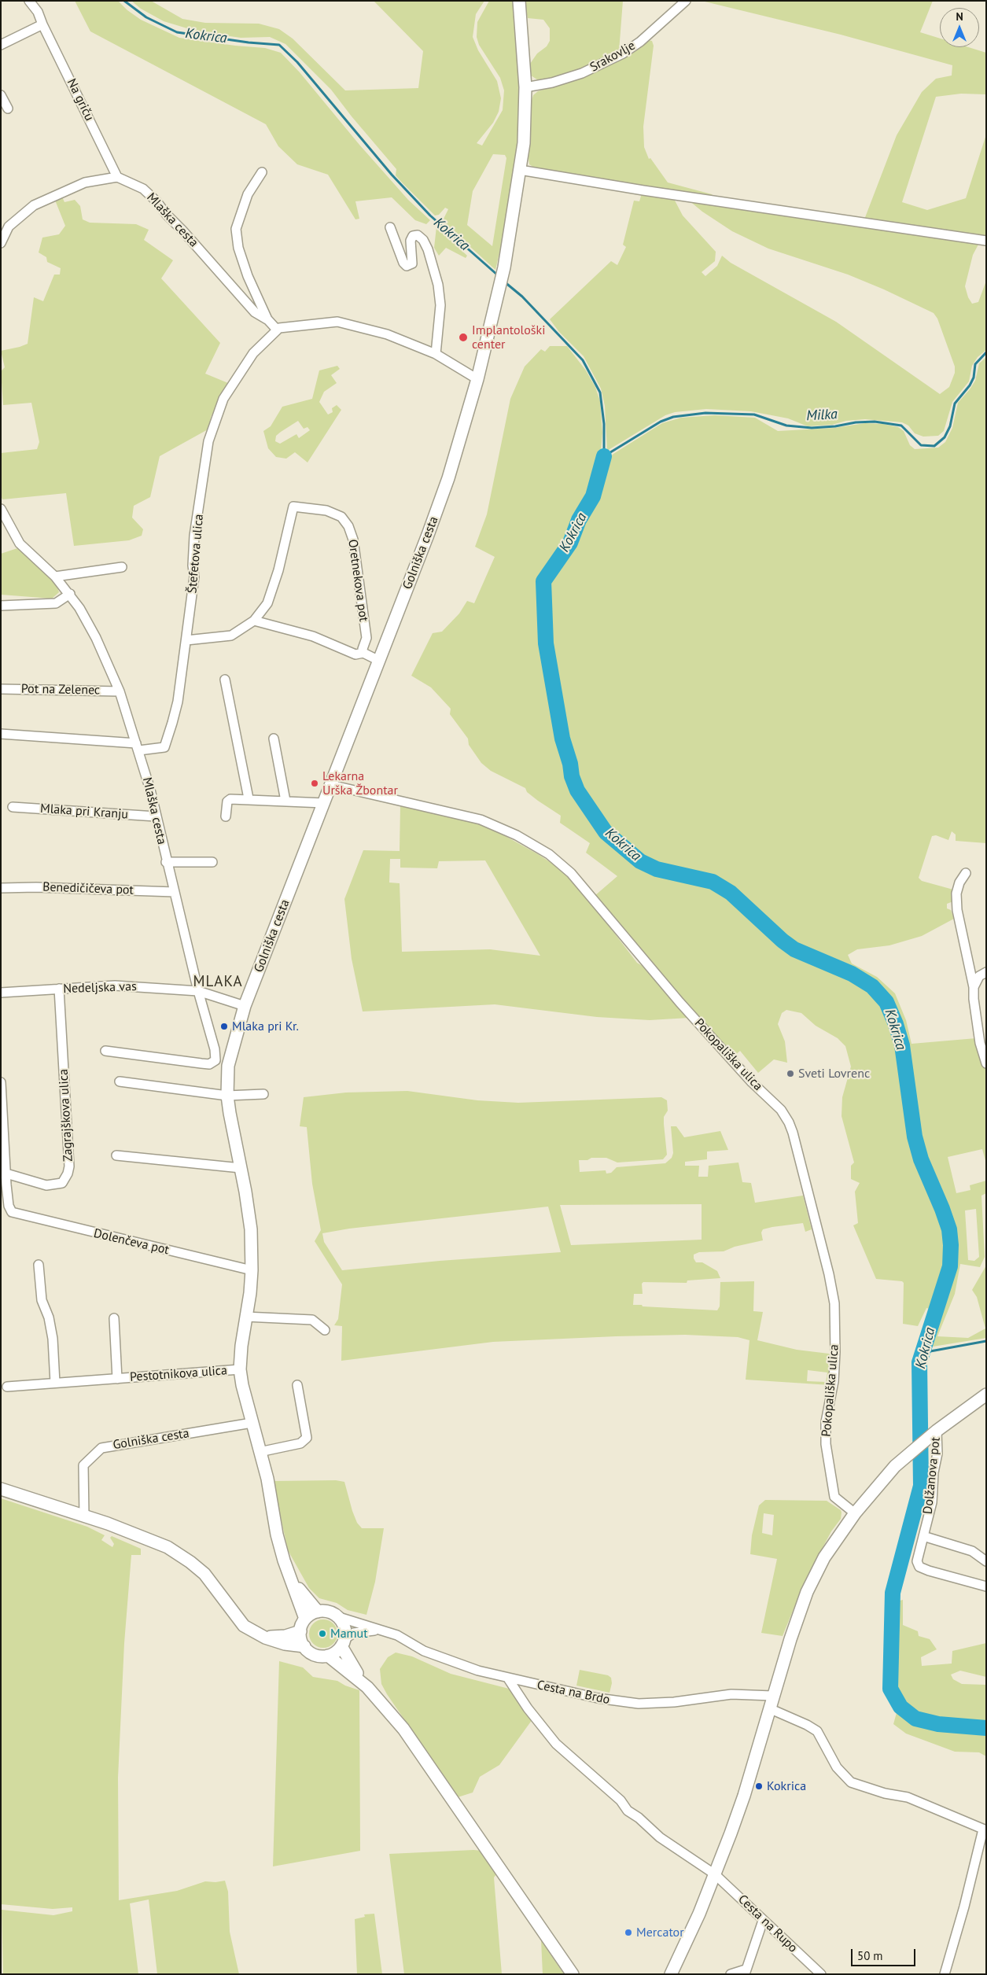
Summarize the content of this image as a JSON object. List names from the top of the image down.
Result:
{
  "streets": {
    "main road": ["Golniška cesta"],
    "street": [
      "Srakovlje",
      "Na griču",
      "Mlaška cesta",
      "Štefetova ulica",
      "Oretnekova pot",
      "Pot na Zelenec",
      "Mlaka pri Kranju",
      "Benedičičeva pot",
      "Nedeljska vas",
      "Pokopališka ulica",
      "Zagrajškova ulica",
      "Dolenčeva pot",
      "Pestotnikova ulica",
      "Dolžanova pot",
      "Cesta na Brdo",
      "Cesta na Rupo"
    ]
  },
  "crossings": [
    ["Srakovlje", "Golniška cesta"],
    ["Na griču", "Mlaška cesta"],
    ["Mlaška cesta", "Štefetova ulica"],
    ["Mlaška cesta", "Pot na Zelenec"],
    ["Mlaška cesta", "Mlaka pri Kranju"],
    ["Mlaška cesta", "Benedičičeva pot"],
    ["Mlaška cesta", "Nedeljska vas"],
    ["Golniška cesta", "Pokopališka ulica"],
    ["Golniška cesta", "Dolenčeva pot"],
    ["Golniška cesta", "Pestotnikova ulica"],
    ["Štefetova ulica", "Oretnekova pot"],
    ["Nedeljska vas", "Zagrajškova ulica"],
    ["Zagrajškova ulica", "Dolenčeva pot"],
    ["Cesta na Brdo", "Cesta na Rupo"]
  ],
  "districts": ["MLAKA"],
  "water": ["Kokrica", "Milka"],
  "places": [
    "Implantološki center",
    "Lekarna Urška Žbontar",
    "Mlaka pri Kr.",
    "Sveti Lovrenc",
    "Mamut",
    "Kokrica",
    "Mercator"
  ],
  "scale_bar": "50 m",
  "north": "top"
}
